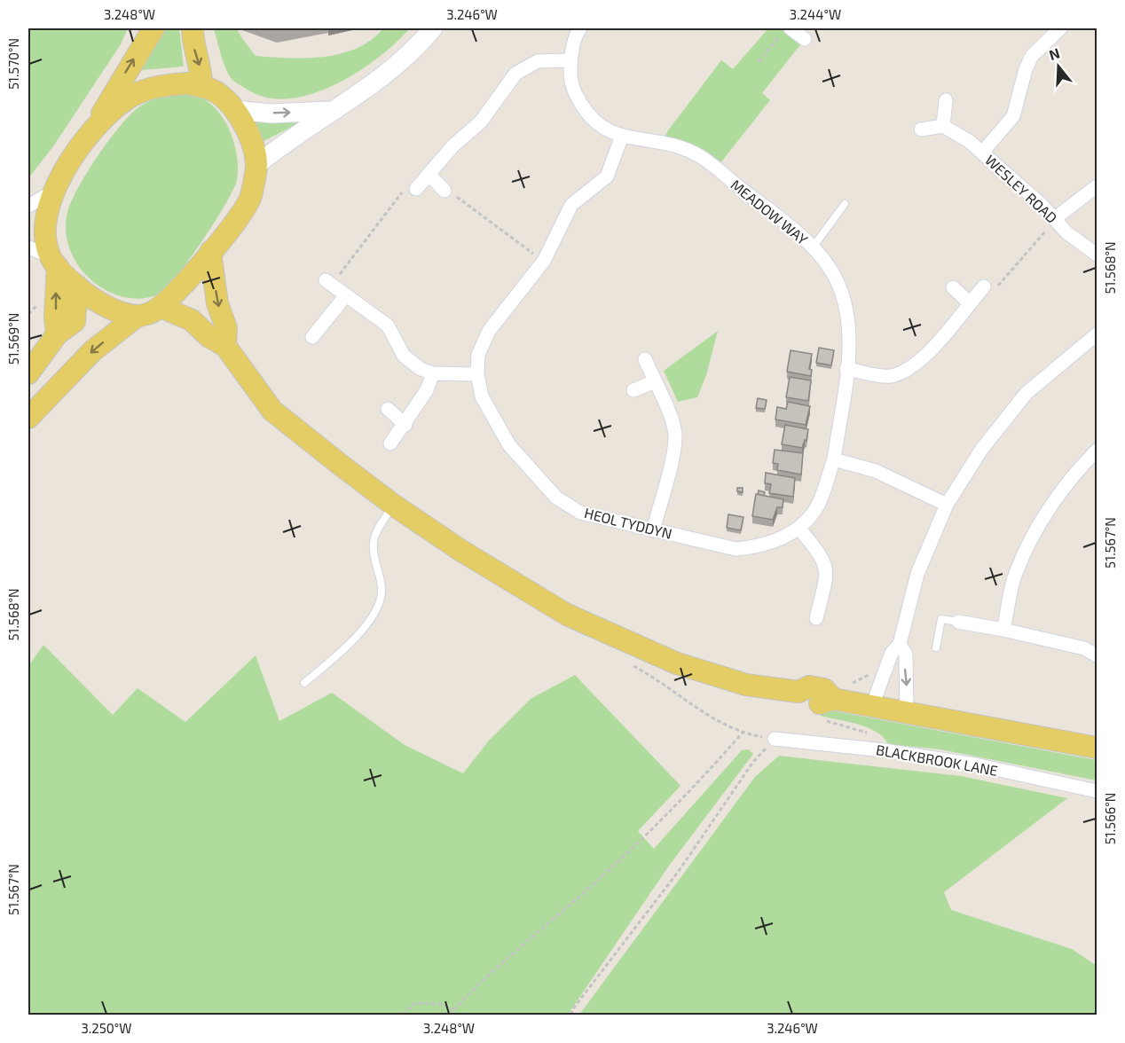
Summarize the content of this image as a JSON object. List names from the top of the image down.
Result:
{
  "streets": {
    "street": [
      "WESLEY ROAD",
      "MEADOW WAY",
      "HEOL TYDDYN",
      "BLACKBROOK LANE"
    ]
  },
  "crossings": [
    ["MEADOW WAY", "HEOL TYDDYN"]
  ],
  "north": "top",
  "coordinates": [
    "3.248°W",
    "3.246°W",
    "3.244°W",
    "51.570°N",
    "51.568°N",
    "51.569°N",
    "51.567°N",
    "51.566°N",
    "3.250°W"
  ]
}
